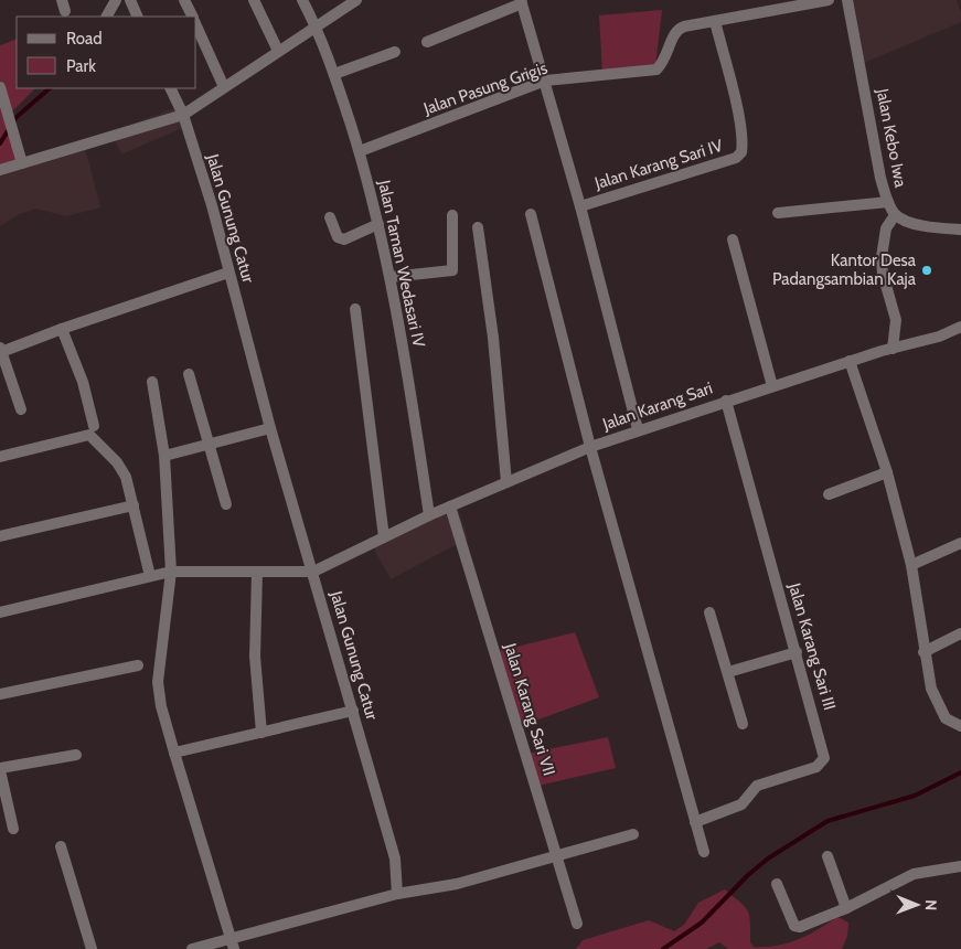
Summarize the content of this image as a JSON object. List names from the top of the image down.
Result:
{
  "streets": {
    "street": [
      "Jalan Pasung Grigis",
      "Jalan Kebo Iwa",
      "Jalan Karang Sari IV",
      "Jalan Gunung Catur",
      "Jalan Taman Wedasari IV",
      "Jalan Karang Sari",
      "Jalan Karang Sari III",
      "Jalan Karang Sari VII"
    ]
  },
  "crossings": [
    ["Jalan Pasung Grigis", "Jalan Karang Sari IV"],
    ["Jalan Pasung Grigis", "Jalan Taman Wedasari IV"],
    ["Jalan Karang Sari IV", "Jalan Karang Sari"],
    ["Jalan Gunung Catur", "Jalan Karang Sari"],
    ["Jalan Taman Wedasari IV", "Jalan Karang Sari"],
    ["Jalan Karang Sari", "Jalan Karang Sari III"],
    ["Jalan Karang Sari", "Jalan Karang Sari VII"]
  ],
  "places": ["Kantor Desa Padangsambian Kaja"],
  "legend": ["Road", "Park"],
  "north": "right"
}
